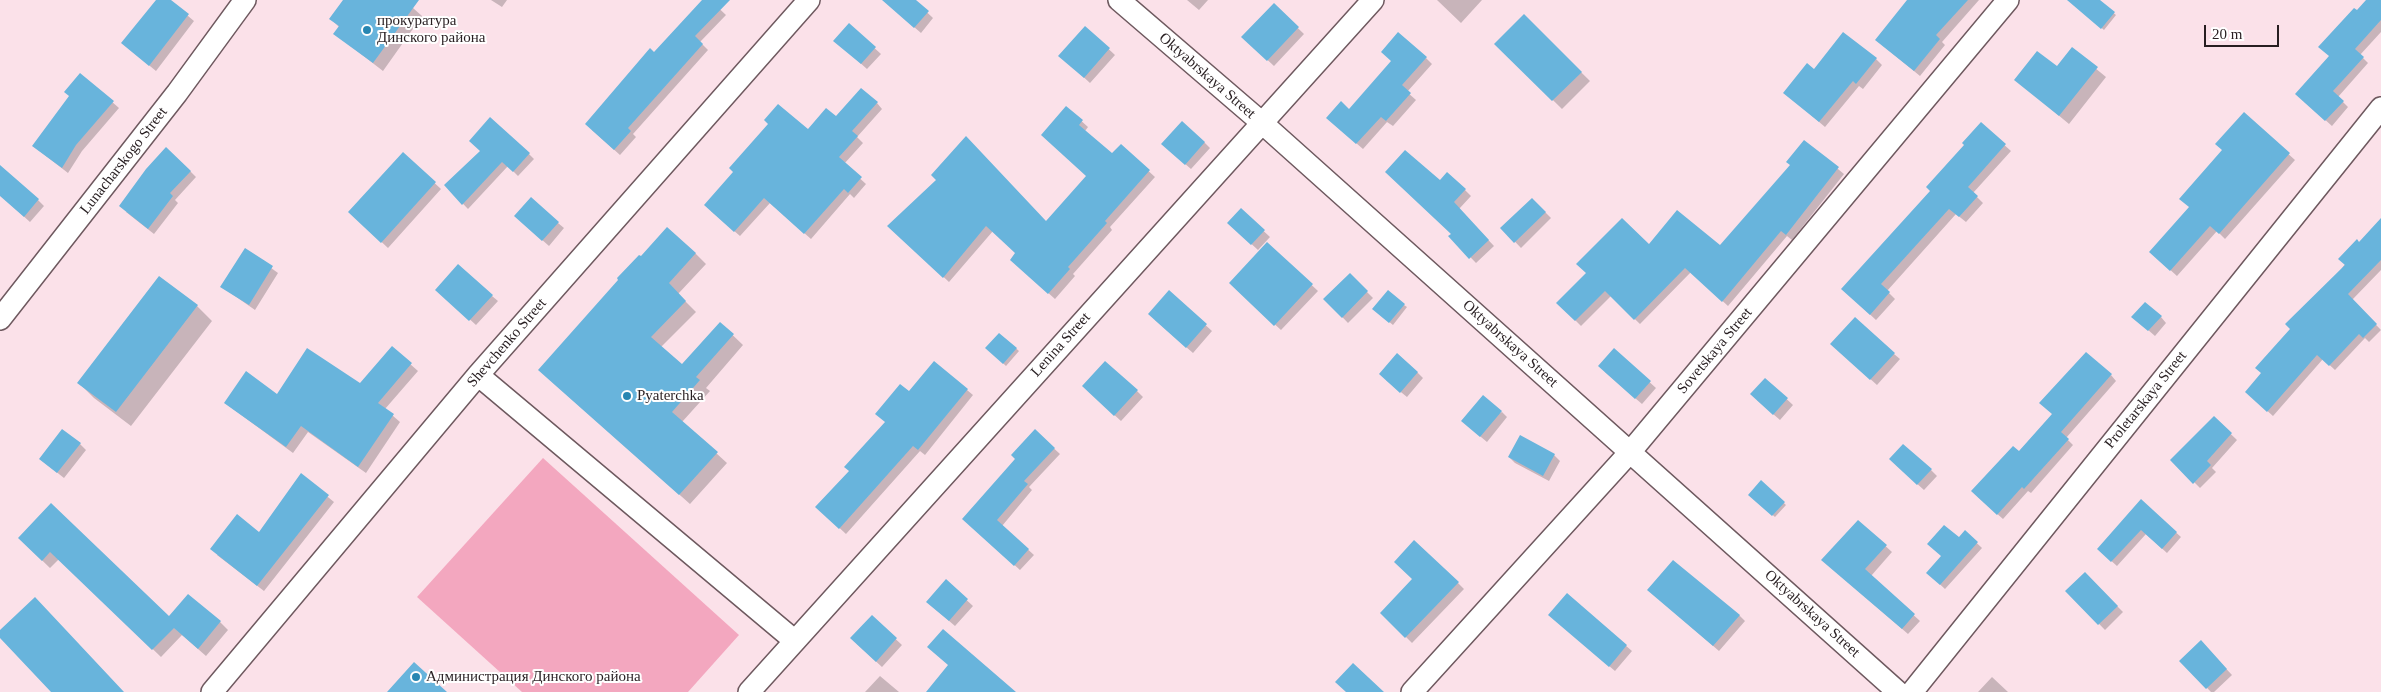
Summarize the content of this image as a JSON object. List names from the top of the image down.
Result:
{
  "streets": {
    "street": [
      "Oktyabrskaya Street",
      "Lunacharskogo Street",
      "Shevchenko Street",
      "Lenina Street",
      "Sovetskaya Street",
      "Proletarskaya Street"
    ]
  },
  "crossings": [
    ["Oktyabrskaya Street", "Lenina Street"],
    ["Oktyabrskaya Street", "Sovetskaya Street"]
  ],
  "places": ["прокуратура Динского района", "Pyaterchka", "Администрация Динского района"],
  "scale_bar": "20 m"
}
